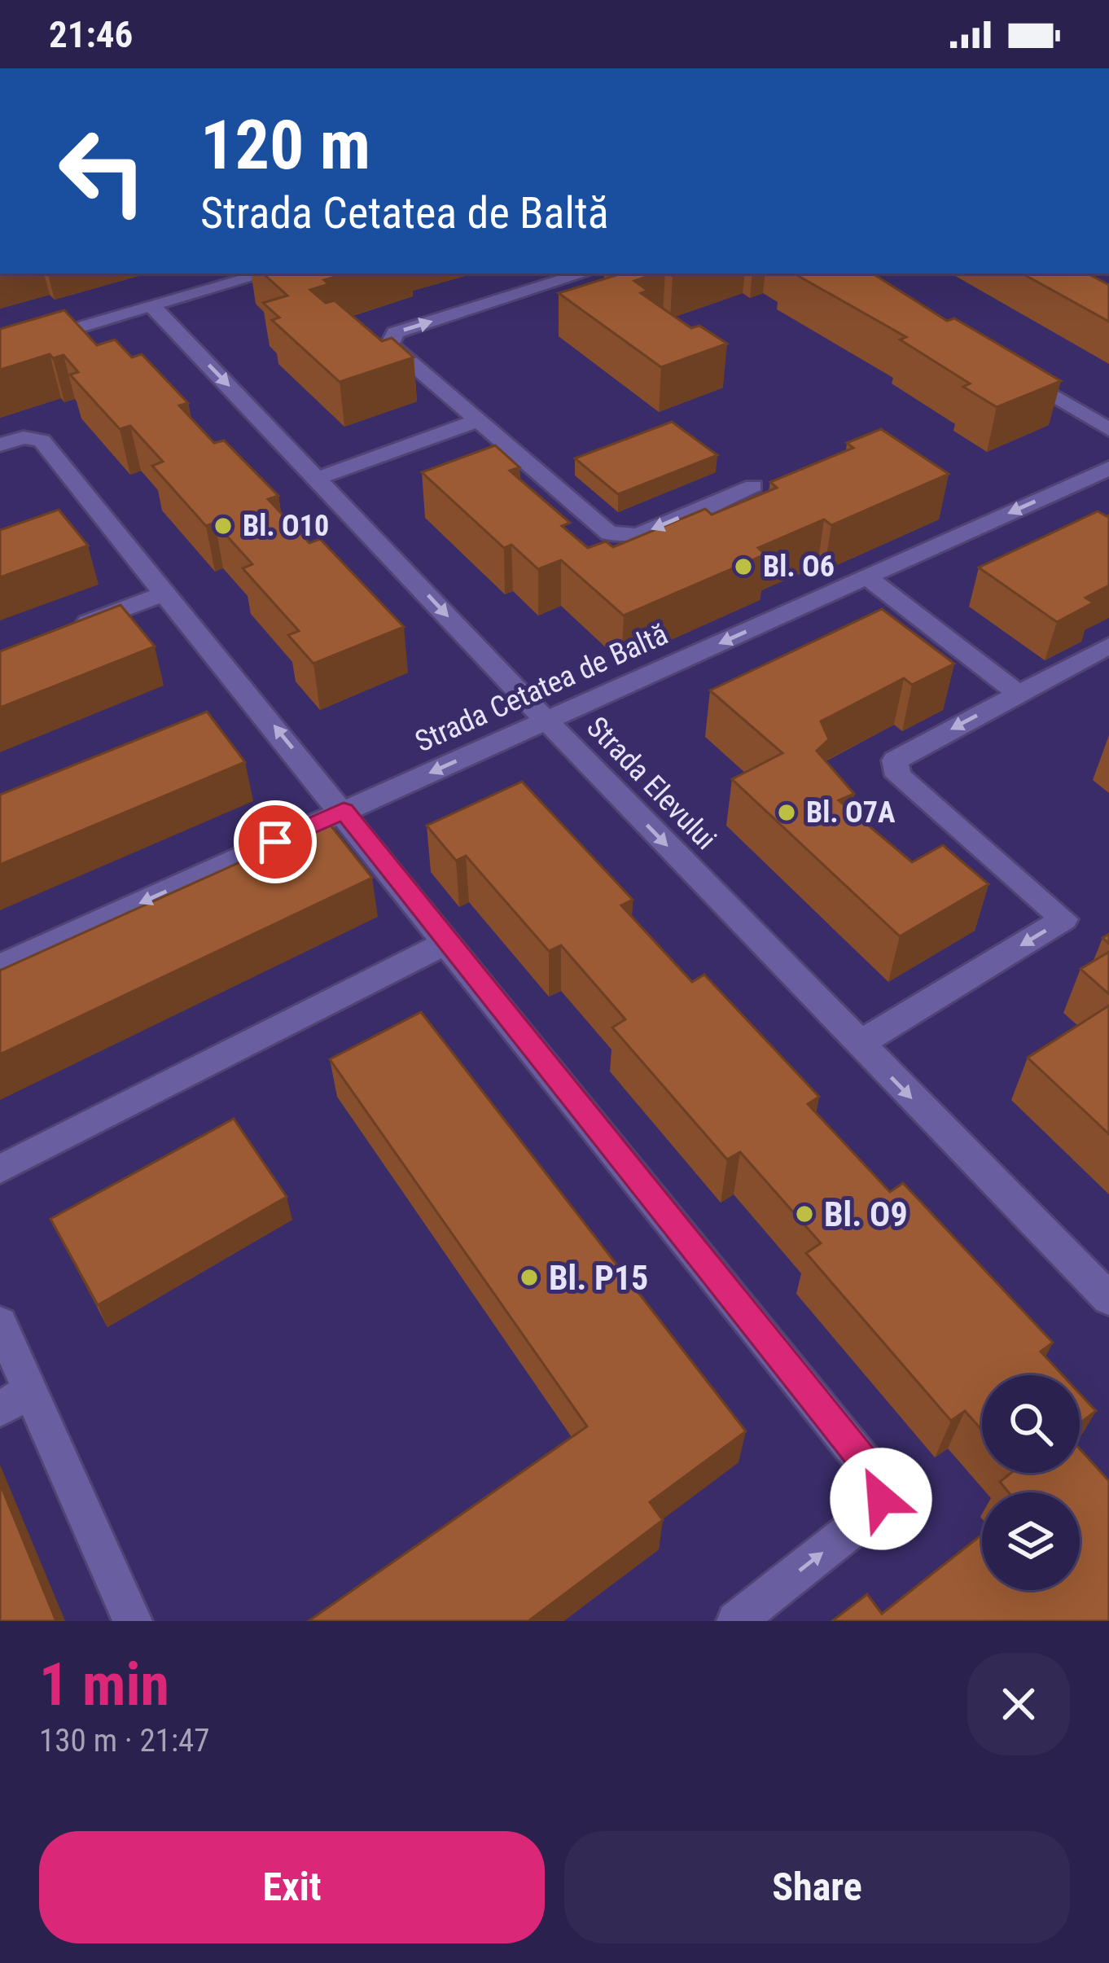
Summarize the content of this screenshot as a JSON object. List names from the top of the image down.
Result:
{
  "streets": {
    "street": ["Strada Cetatea de Baltă", "Strada Elevului"]
  },
  "crossings": [
    ["Strada Cetatea de Baltă", "Strada Elevului"]
  ],
  "places": [
    "Bl. O10",
    "Bl. O6",
    "Bl. O7A",
    "Bl. O9",
    "Bl. P15"
  ],
  "page": {
    "status": "21:46",
    "turn": ["120 m", "Strada Cetatea de Baltă"],
    "heading": ["1 min", "130 m · 21:47"],
    "buttons": ["Exit", "Share"]
  }
}
